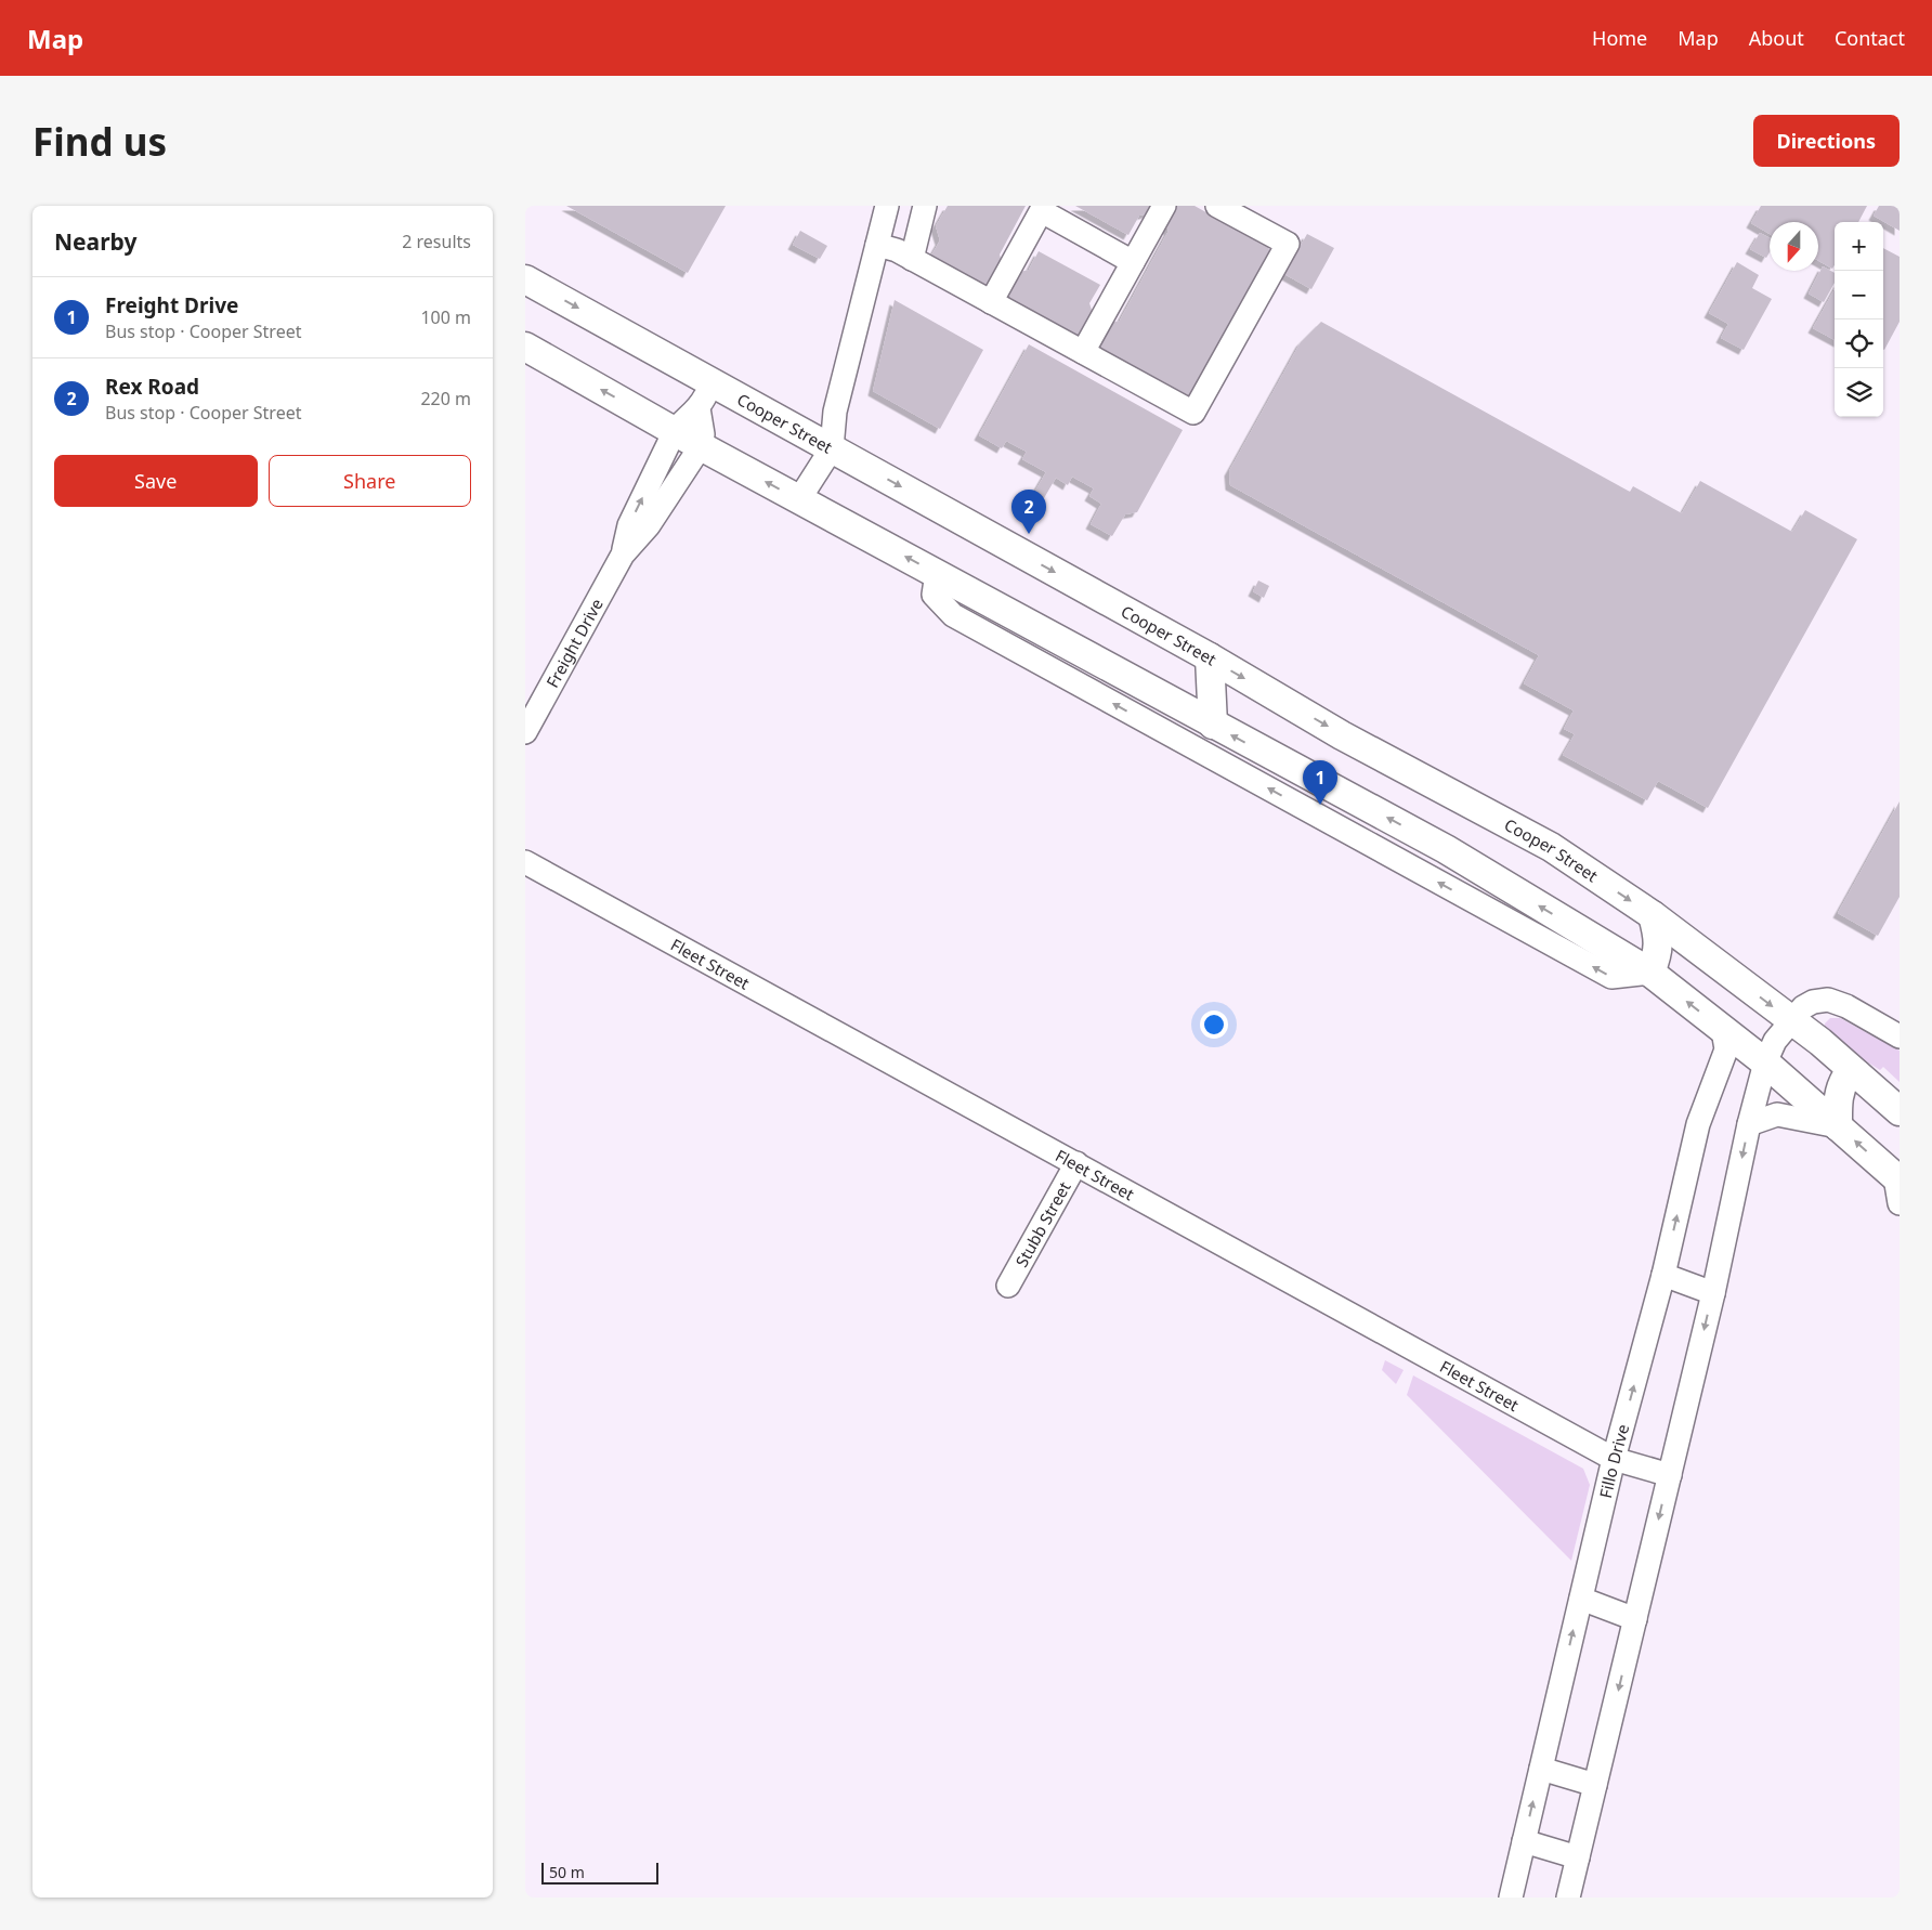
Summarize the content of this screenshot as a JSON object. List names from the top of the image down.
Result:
{
  "streets": {
    "main road": ["Cooper Street"],
    "street": [
      "Freight Drive",
      "Fleet Street",
      "Stubb Street",
      "Fillo Drive"
    ]
  },
  "crossings": [
    ["Cooper Street", "Freight Drive"],
    ["Fleet Street", "Stubb Street"],
    ["Fleet Street", "Fillo Drive"]
  ],
  "scale_bar": "50 m",
  "north": "bottom",
  "page": {
    "header": "Map",
    "nav": [
      "Home",
      "Map",
      "About",
      "Contact"
    ],
    "buttons": [
      "Directions",
      ["Save", "Share"]
    ],
    "title": "Find us",
    "heading": ["Nearby", "2 results"],
    "map_buttons": ["+", "−"],
    "list": [
      {
        "mark": "1",
        "name": "Freight Drive",
        "note": "Bus stop · Cooper Street",
        "value": "100 m"
      },
      {
        "mark": "2",
        "name": "Rex Road",
        "note": "Bus stop · Cooper Street",
        "value": "220 m"
      }
    ],
    "pins": ["2", "1"],
    "scale": "50 m"
  }
}
